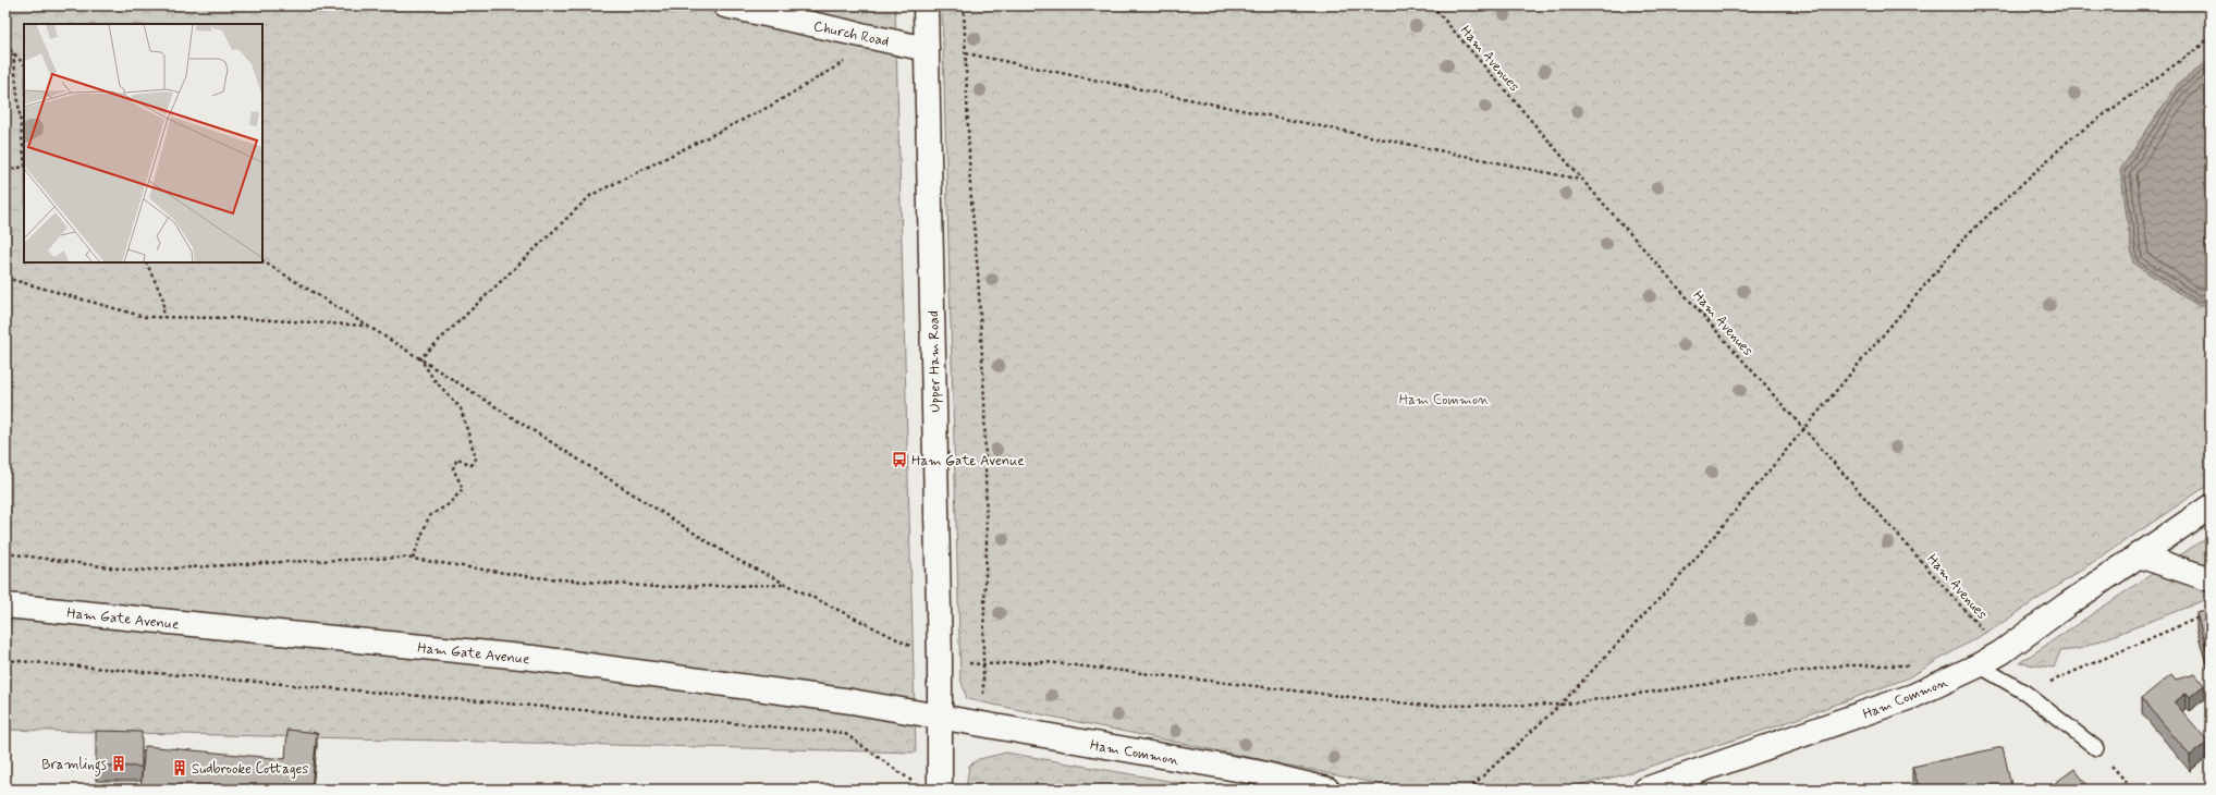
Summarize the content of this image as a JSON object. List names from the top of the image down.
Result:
{
  "streets": {
    "main road": [
      "Church Road",
      "Upper Ham Road",
      "Ham Gate Avenue",
      "Ham Common"
    ],
    "path": ["Ham Avenues"]
  },
  "crossings": [
    ["Church Road", "Upper Ham Road"],
    ["Ham Avenues", "Ham Common"],
    ["Upper Ham Road", "Ham Gate Avenue"],
    ["Upper Ham Road", "Ham Common"],
    ["Ham Gate Avenue", "Ham Common"]
  ],
  "parks": ["Ham Common"],
  "places": {
    "bus stop": ["Ham Gate Avenue"],
    "building": ["Bramlings", "Sudbrooke Cottages"]
  }
}
